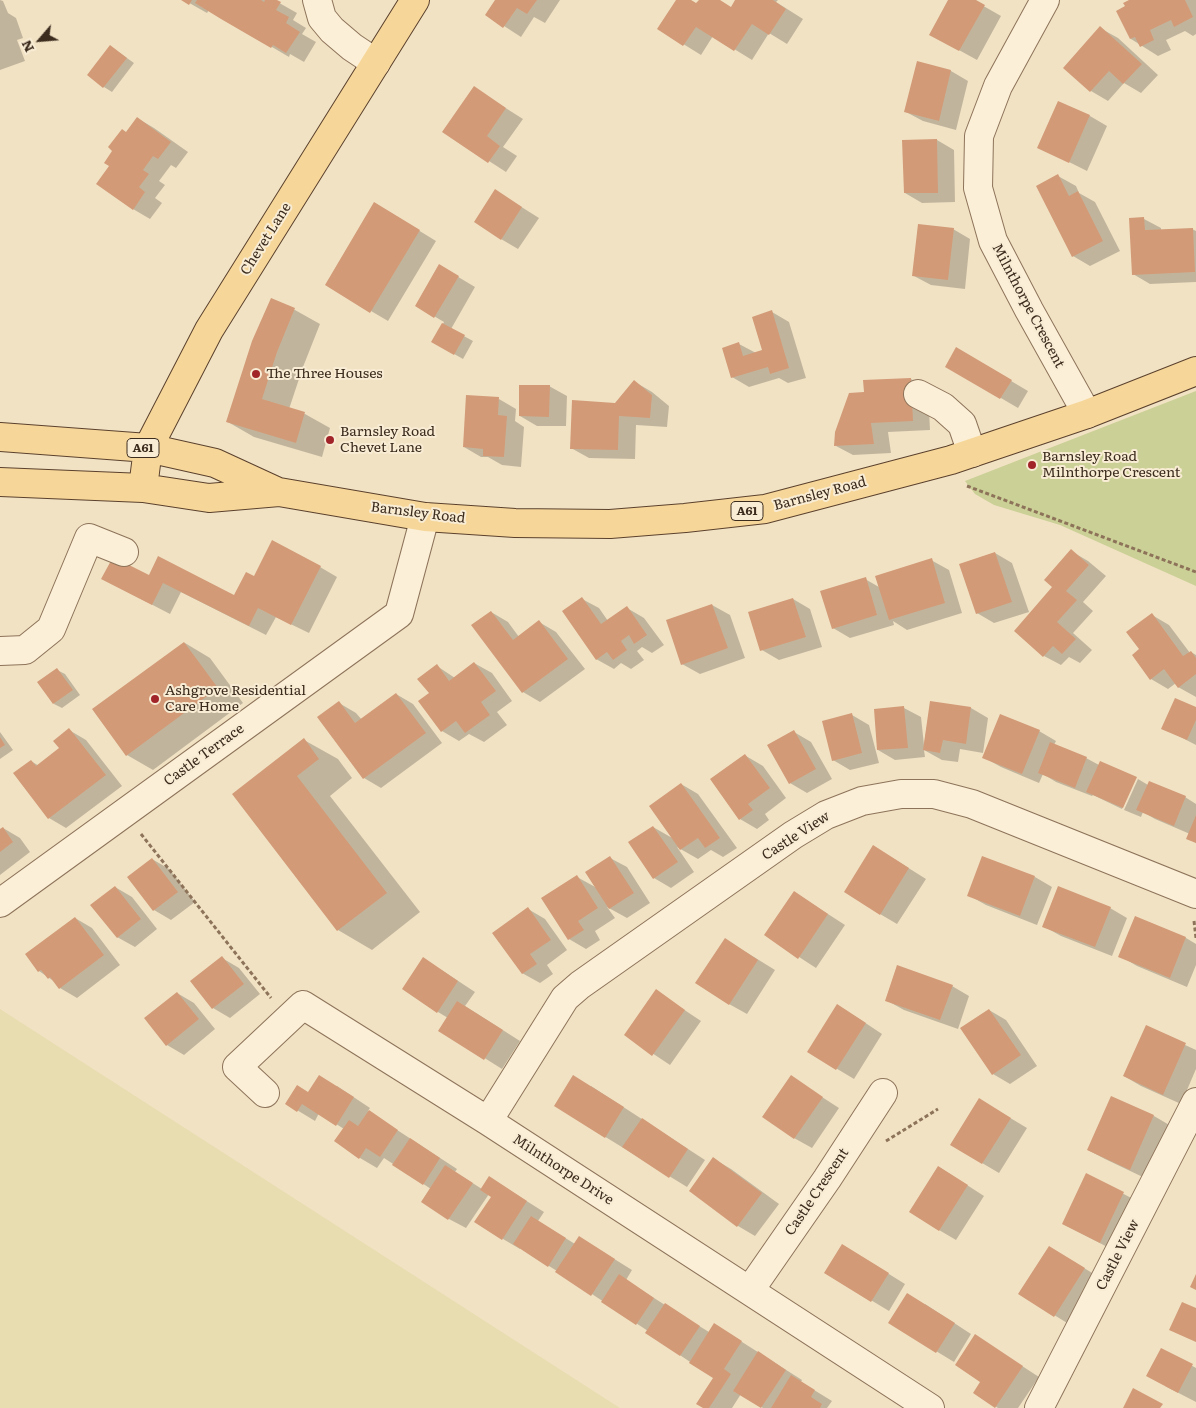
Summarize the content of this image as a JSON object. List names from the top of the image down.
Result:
{
  "streets": {
    "main road": ["Chevet Lane", "A61", "Barnsley Road"],
    "street": [
      "Milnthorpe Crescent",
      "Castle Terrace",
      "Castle View",
      "Milnthorpe Drive",
      "Castle Crescent"
    ]
  },
  "crossings": [
    ["Chevet Lane", "Barnsley Road"],
    ["Milnthorpe Crescent", "Barnsley Road"],
    ["Barnsley Road", "Castle Terrace"],
    ["Castle View", "Milnthorpe Drive"],
    ["Milnthorpe Drive", "Castle Crescent"]
  ],
  "places": [
    "The Three Houses",
    "Barnsley Road Chevet Lane",
    "Barnsley Road Milnthorpe Crescent",
    "Ashgrove Residential Care Home"
  ],
  "north": "bottom left"
}
